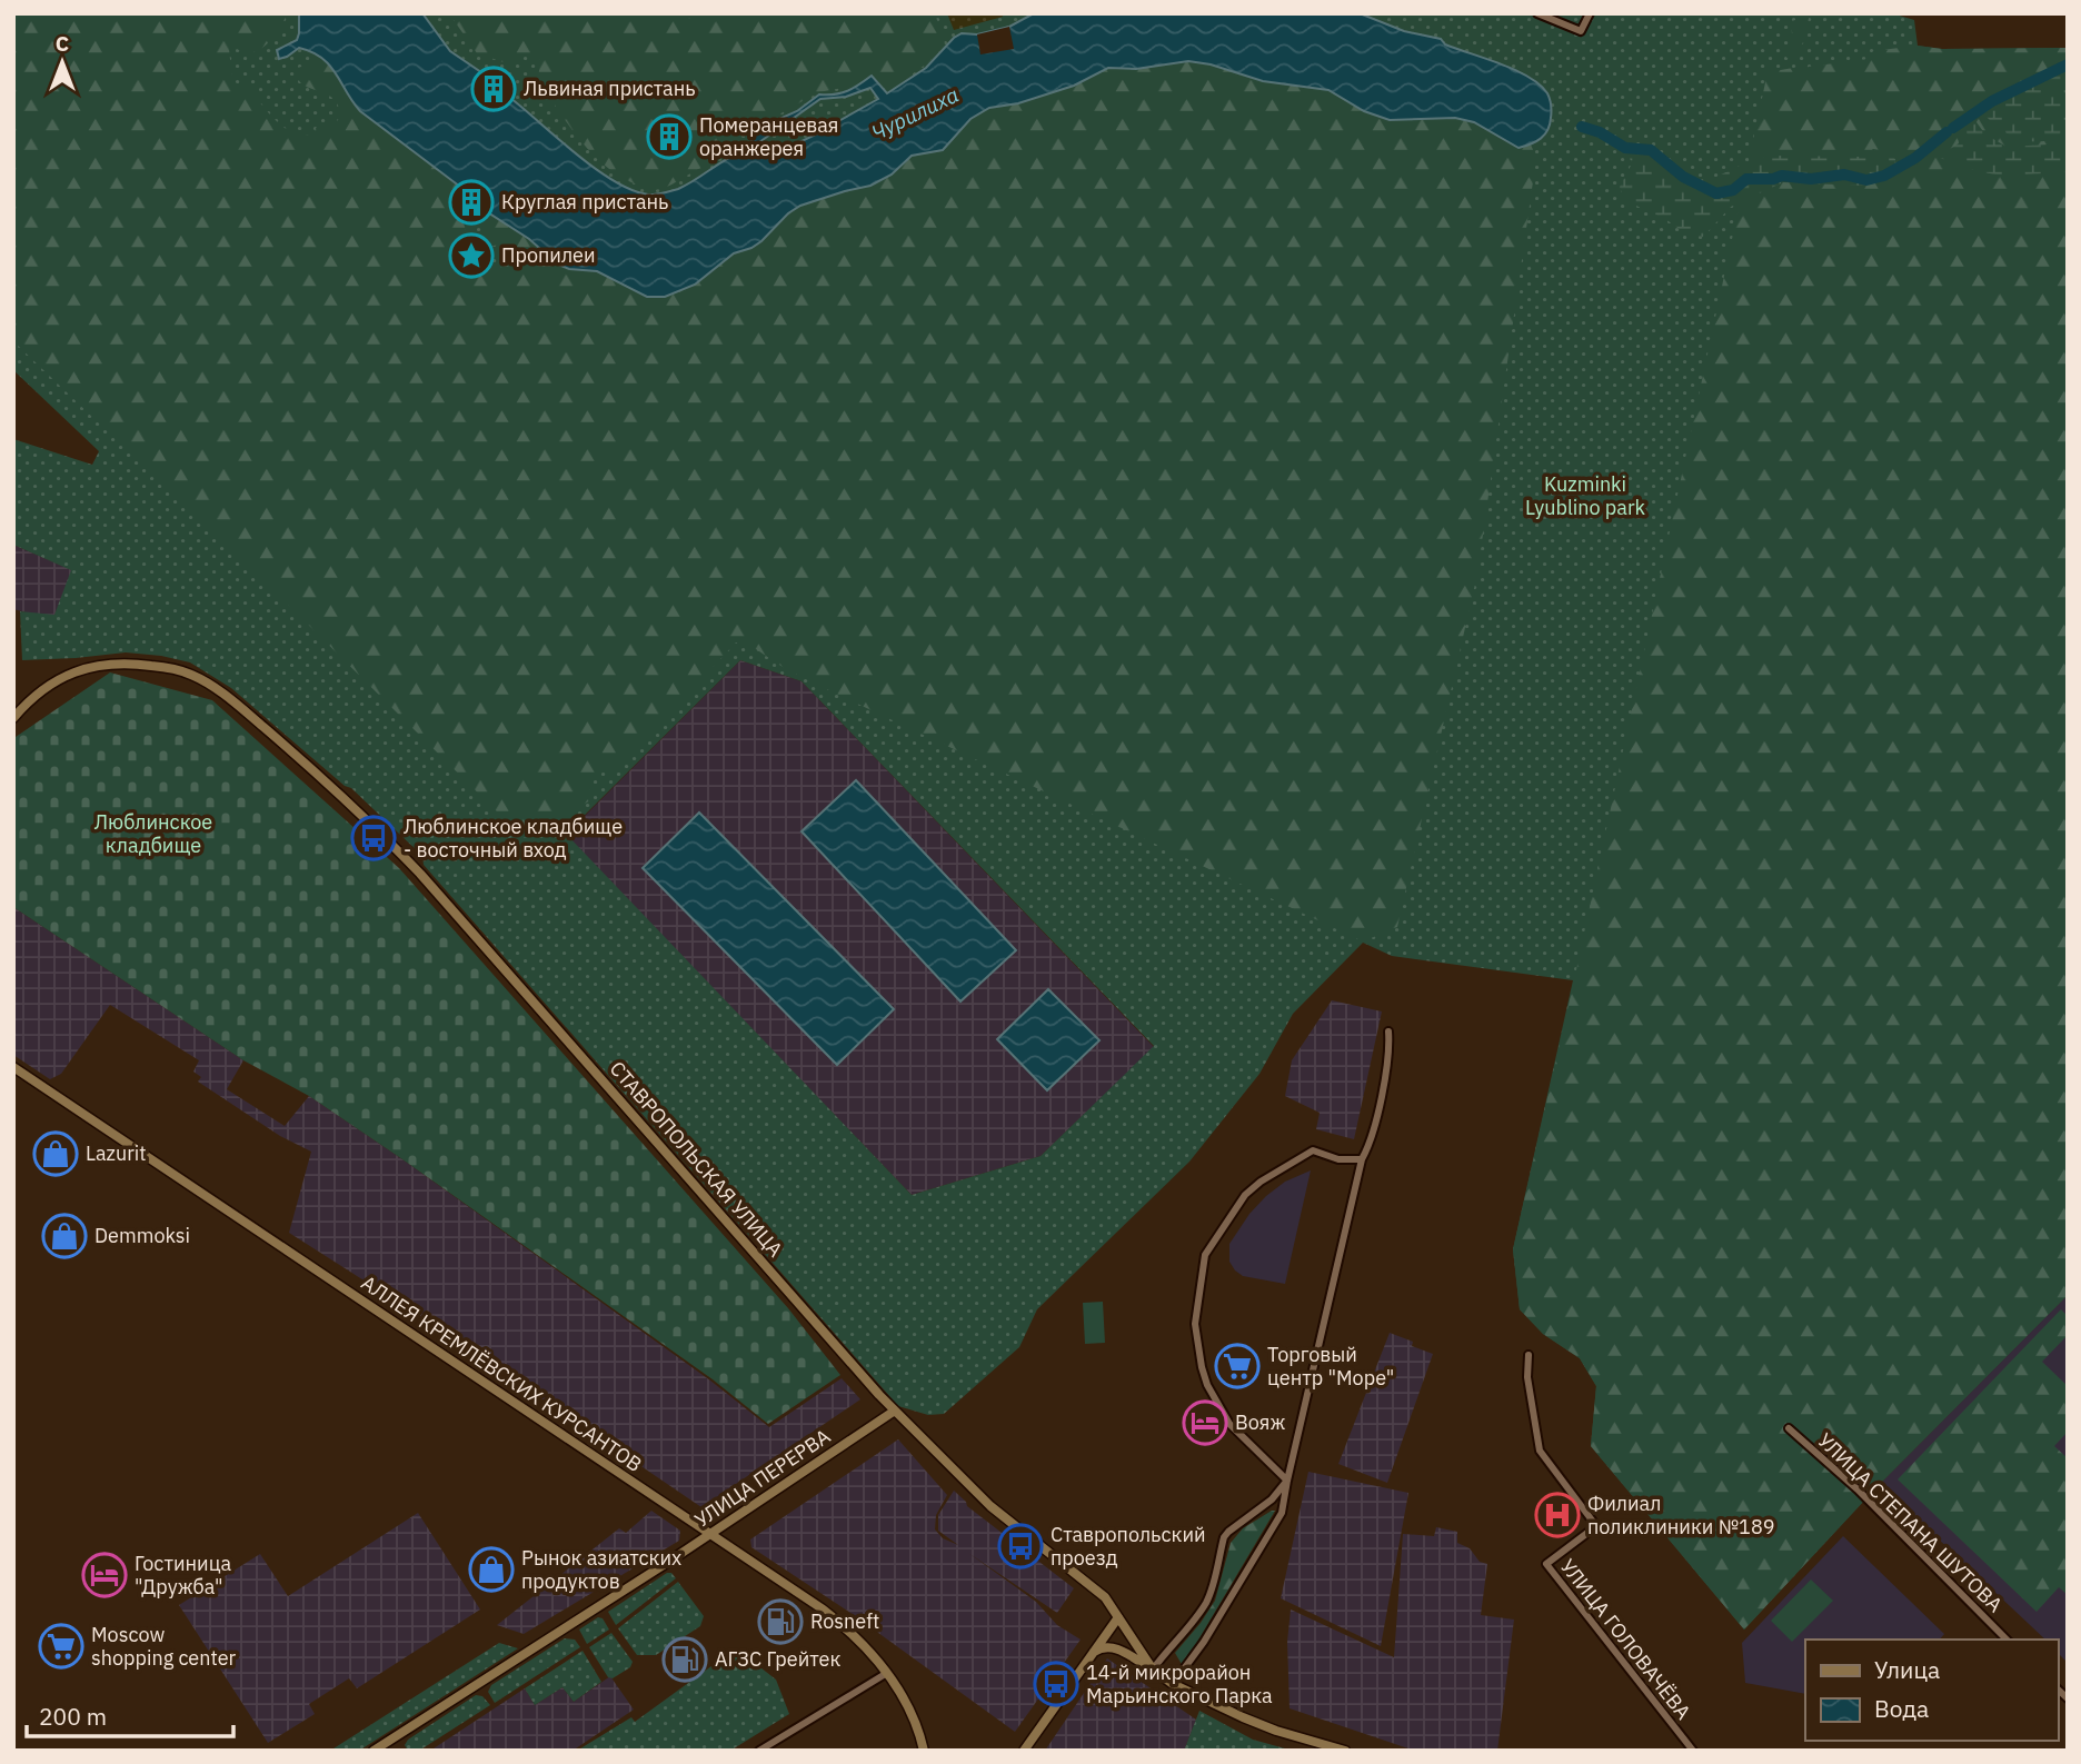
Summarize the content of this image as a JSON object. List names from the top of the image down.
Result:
{
  "streets": {
    "street": [
      "СТАВРОПОЛЬСКАЯ УЛИЦА",
      "АЛЛЕЯ КРЕМЛЁВСКИХ КУРСАНТОВ",
      "УЛИЦА ПЕРЕРВА",
      "УЛИЦА СТЕПАНА ШУТОВА",
      "УЛИЦА ГОЛОВАЧЁВА"
    ]
  },
  "crossings": [
    ["СТАВРОПОЛЬСКАЯ УЛИЦА", "УЛИЦА ПЕРЕРВА"],
    ["АЛЛЕЯ КРЕМЛЁВСКИХ КУРСАНТОВ", "УЛИЦА ПЕРЕРВА"]
  ],
  "water": ["Чурилиха"],
  "parks": ["Kuzminki Lyublino park", "Люблинское кладбище"],
  "places": {
    "building": ["Львиная пристань", "Померанцевая оранжерея", "Круглая пристань"],
    "place": ["Пропилеи"],
    "bus stop": ["Люблинское кладбище - восточный вход", "Ставропольский проезд", "14-й микрорайон Марьинского Парка"],
    "shop": ["Lazurit", "Demmoksi", "Рынок азиатских продуктов"],
    "supermarket": ["Торговый центр \"Море\"", "Moscow shopping center"],
    "hotel": ["Вояж", "Гостиница \"Дружба\""],
    "hospital": ["Филиал поликлиники №189"],
    "fuel station": ["Rosneft", "АГЗС Грейтек"]
  },
  "legend": ["Улица", "Вода"],
  "scale_bar": "200 m",
  "north": "top"
}
